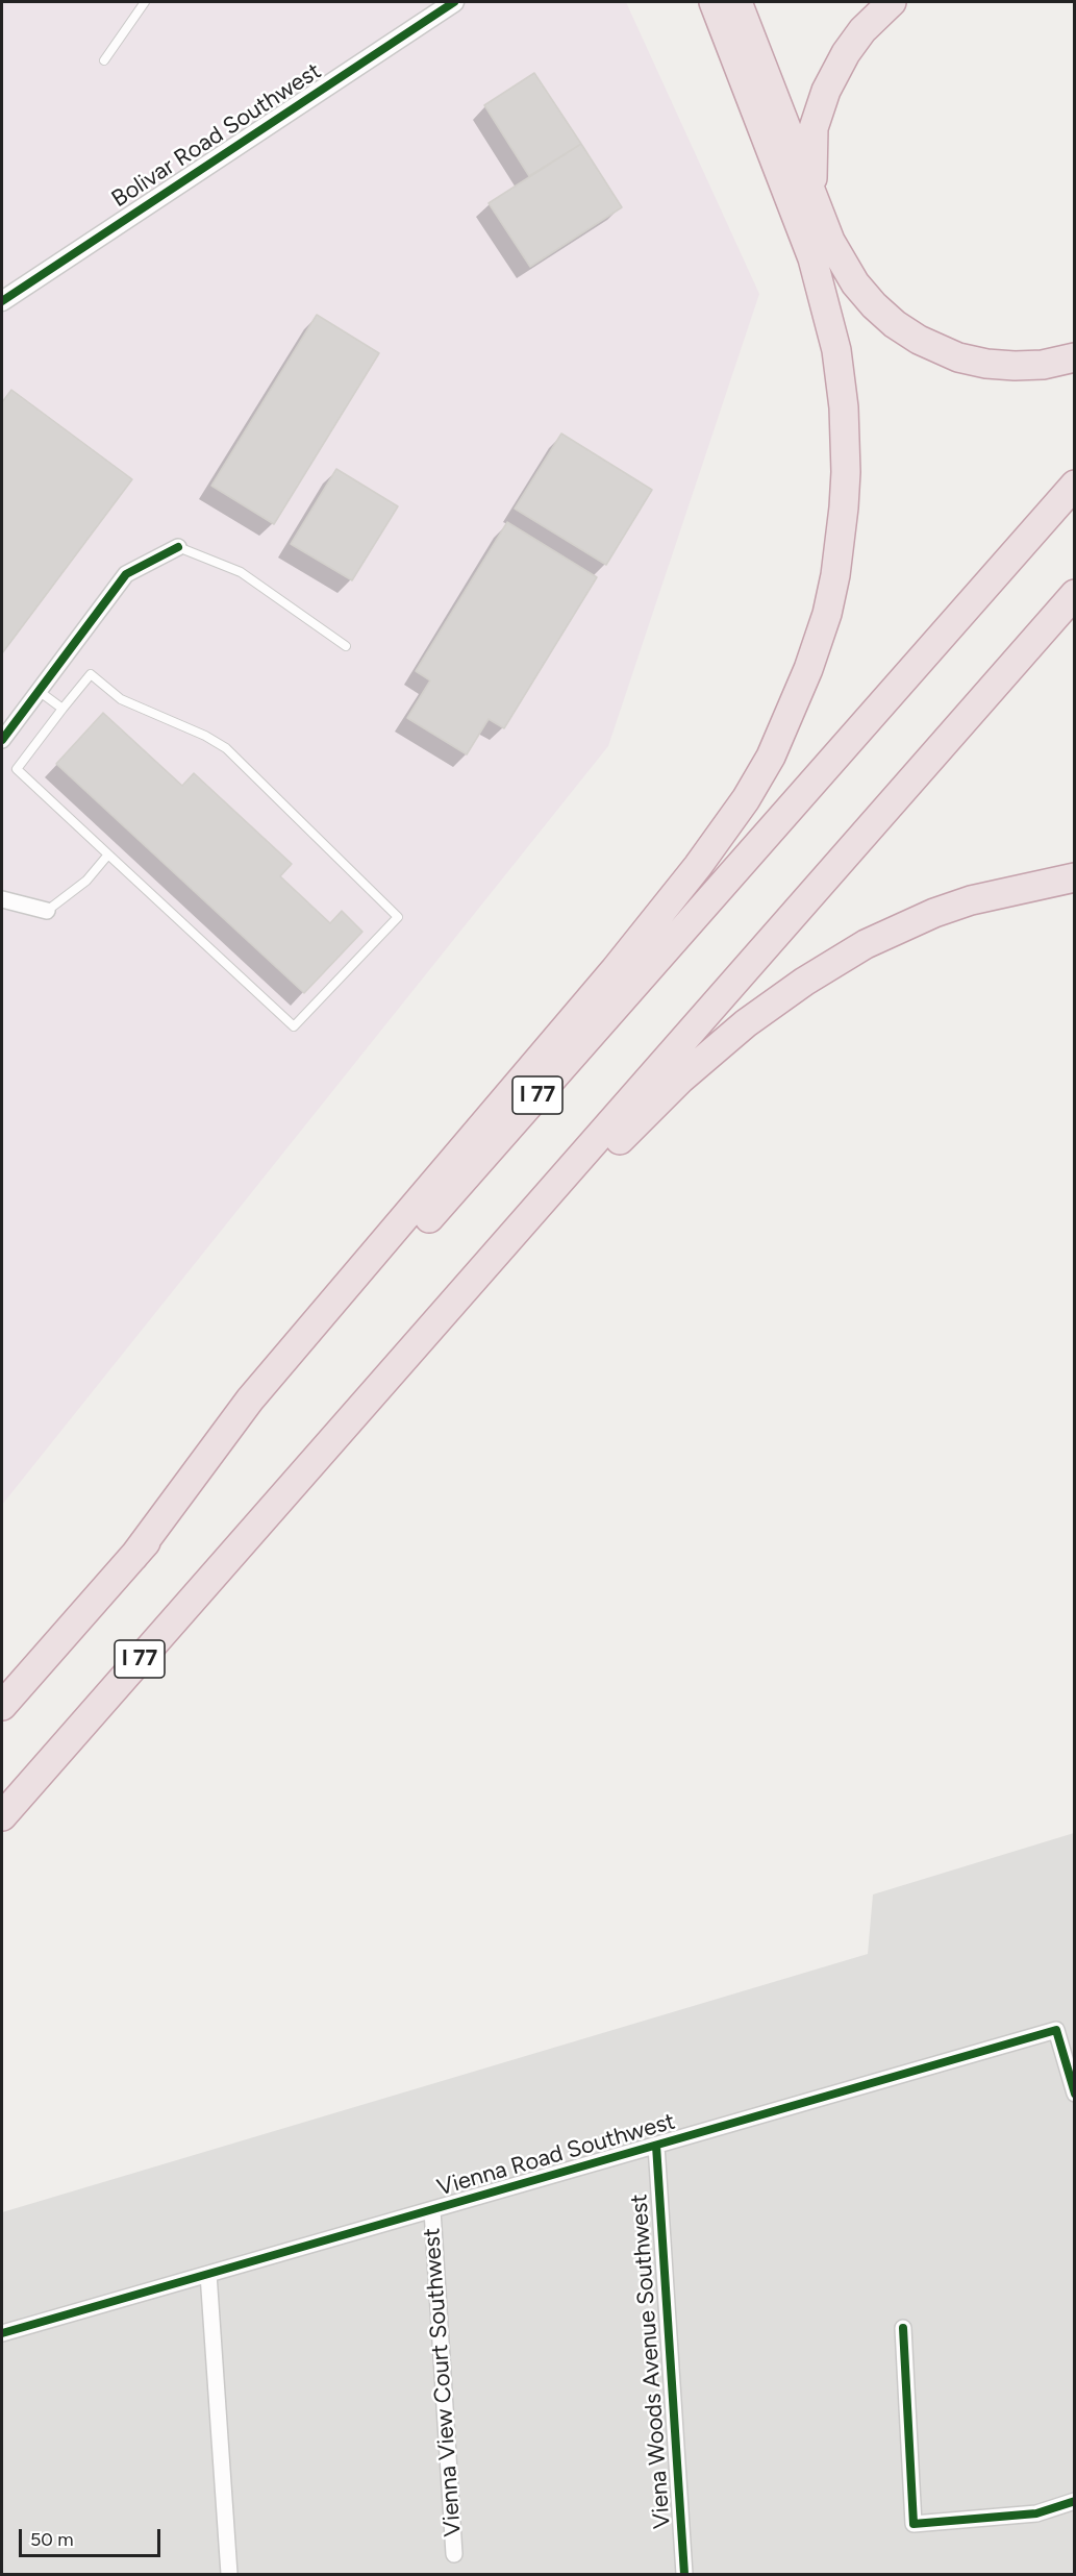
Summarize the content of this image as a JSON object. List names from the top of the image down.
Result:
{
  "streets": {
    "highway": ["I 77"],
    "street": [
      "Bolivar Road Southwest",
      "Vienna Road Southwest",
      "Viena Woods Avenue Southwest",
      "Vienna View Court Southwest"
    ]
  },
  "crossings": [
    ["Vienna Road Southwest", "Viena Woods Avenue Southwest"],
    ["Vienna Road Southwest", "Vienna View Court Southwest"]
  ],
  "scale_bar": "50 m"
}
